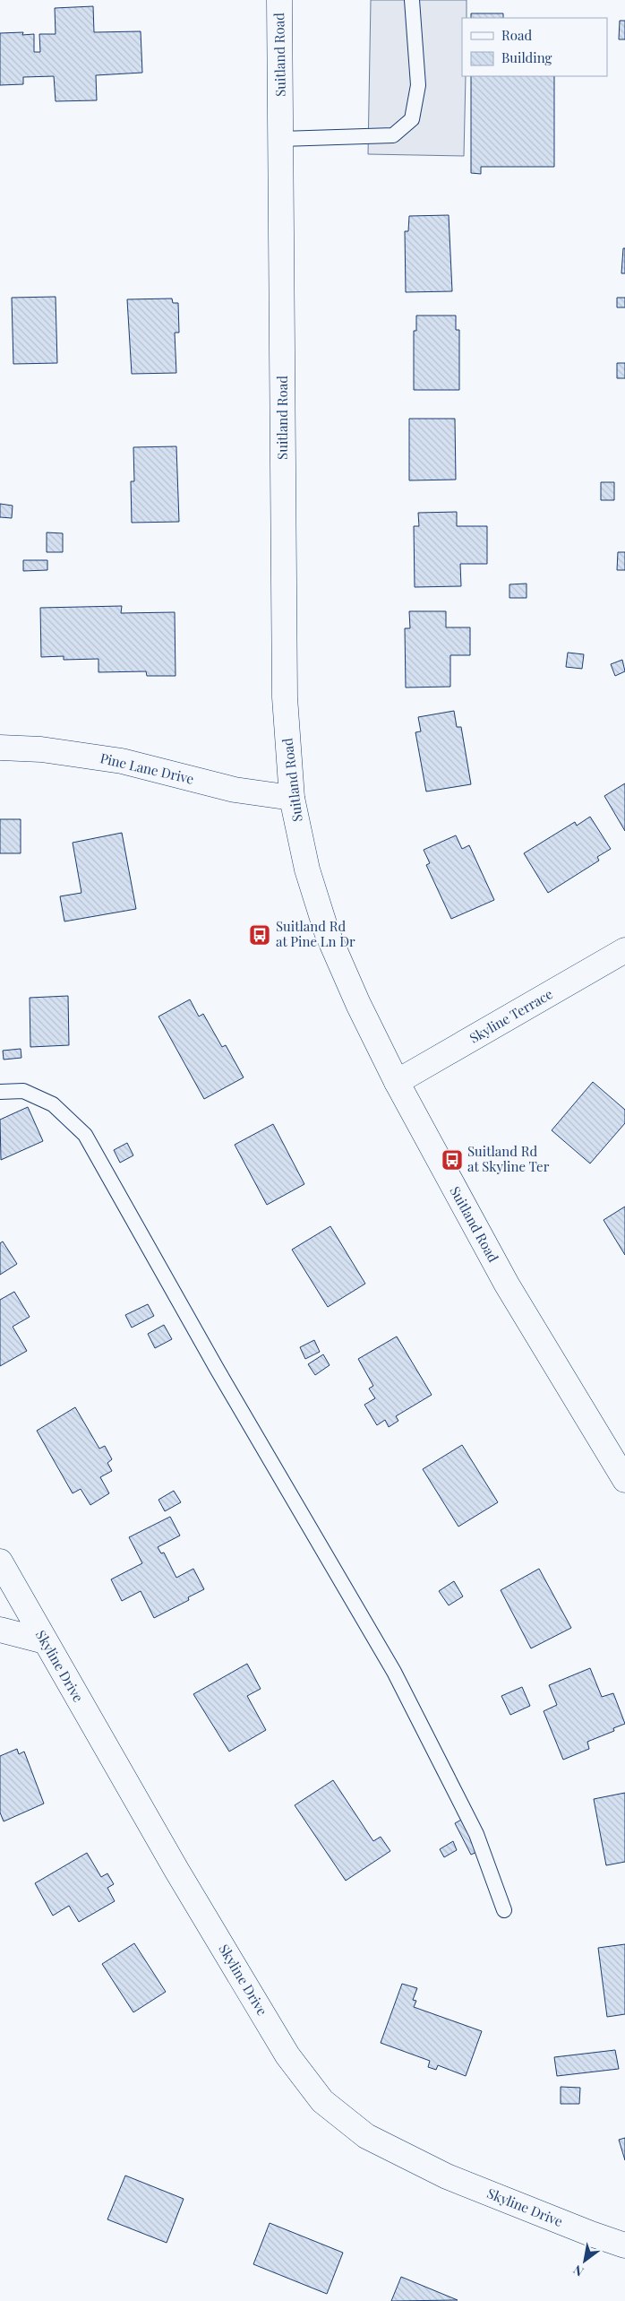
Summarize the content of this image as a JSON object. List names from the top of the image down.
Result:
{
  "streets": {
    "street": [
      "Suitland Road",
      "Pine Lane Drive",
      "Skyline Terrace",
      "Skyline Drive"
    ]
  },
  "crossings": [
    ["Suitland Road", "Pine Lane Drive"],
    ["Suitland Road", "Skyline Terrace"]
  ],
  "places": {
    "bus stop": ["Suitland Rd at Pine Ln Dr", "Suitland Rd at Skyline Ter"]
  },
  "legend": ["Road", "Building"],
  "north": "bottom left"
}
